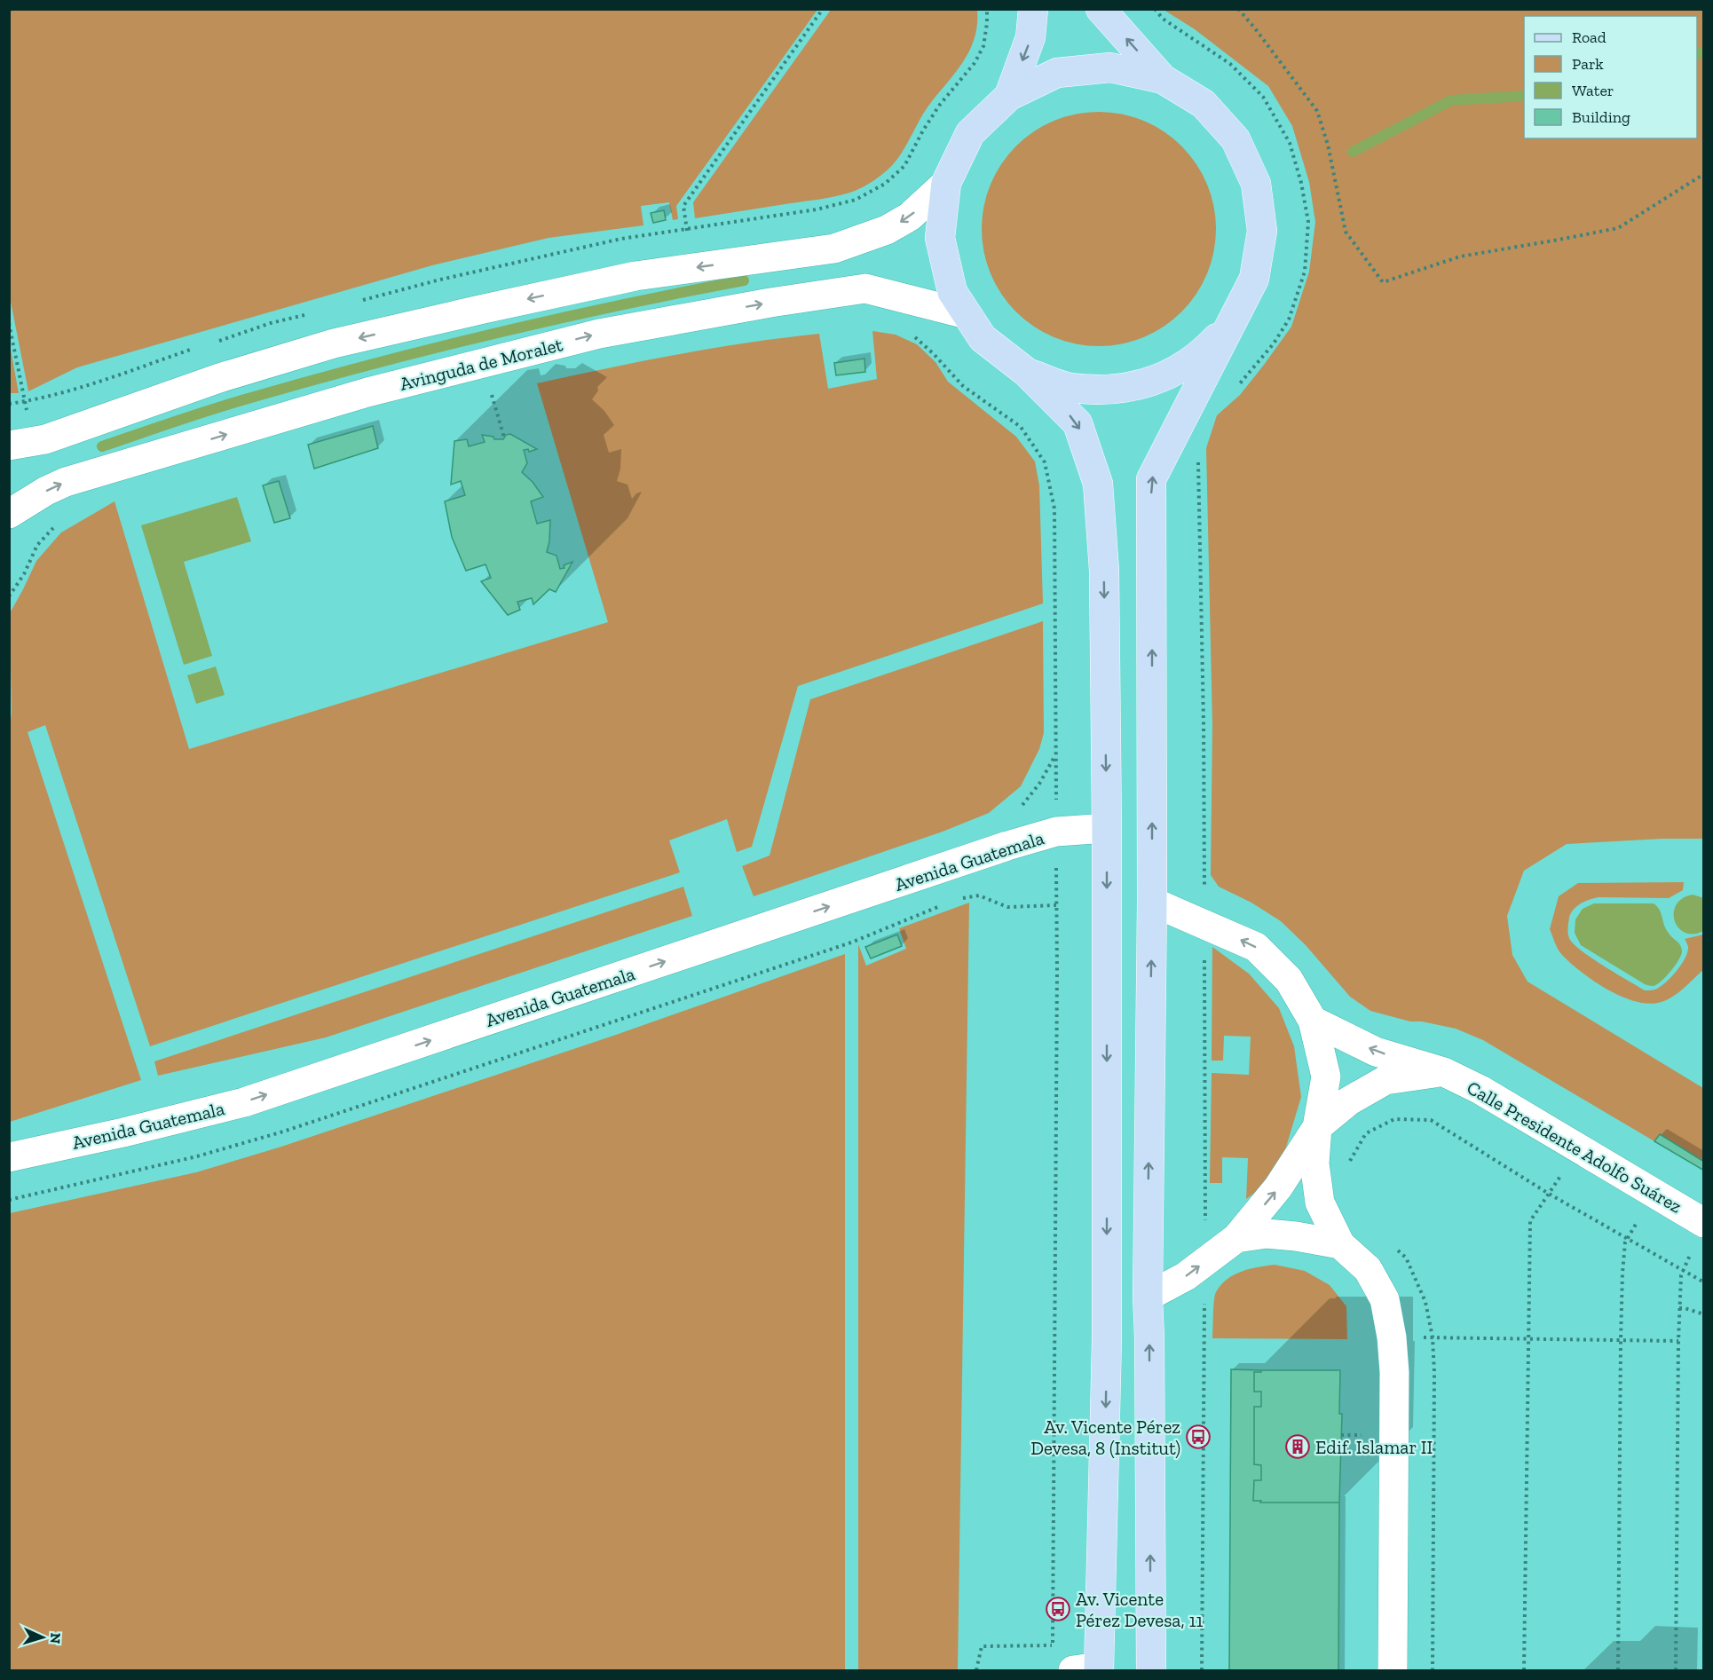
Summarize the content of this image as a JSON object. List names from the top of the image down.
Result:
{
  "streets": {
    "street": ["Avinguda de Moralet", "Avenida Guatemala", "Calle Presidente Adolfo Suárez"]
  },
  "one_way": ["Avenida Guatemala"],
  "places": {
    "bus stop": ["Av. Vicente Pérez Devesa, 8 (Institut)", "Av. Vicente Pérez Devesa, 11"],
    "building": ["Edif. Islamar II"]
  },
  "legend": [
    "Road",
    "Park",
    "Water",
    "Building"
  ],
  "north": "right"
}
